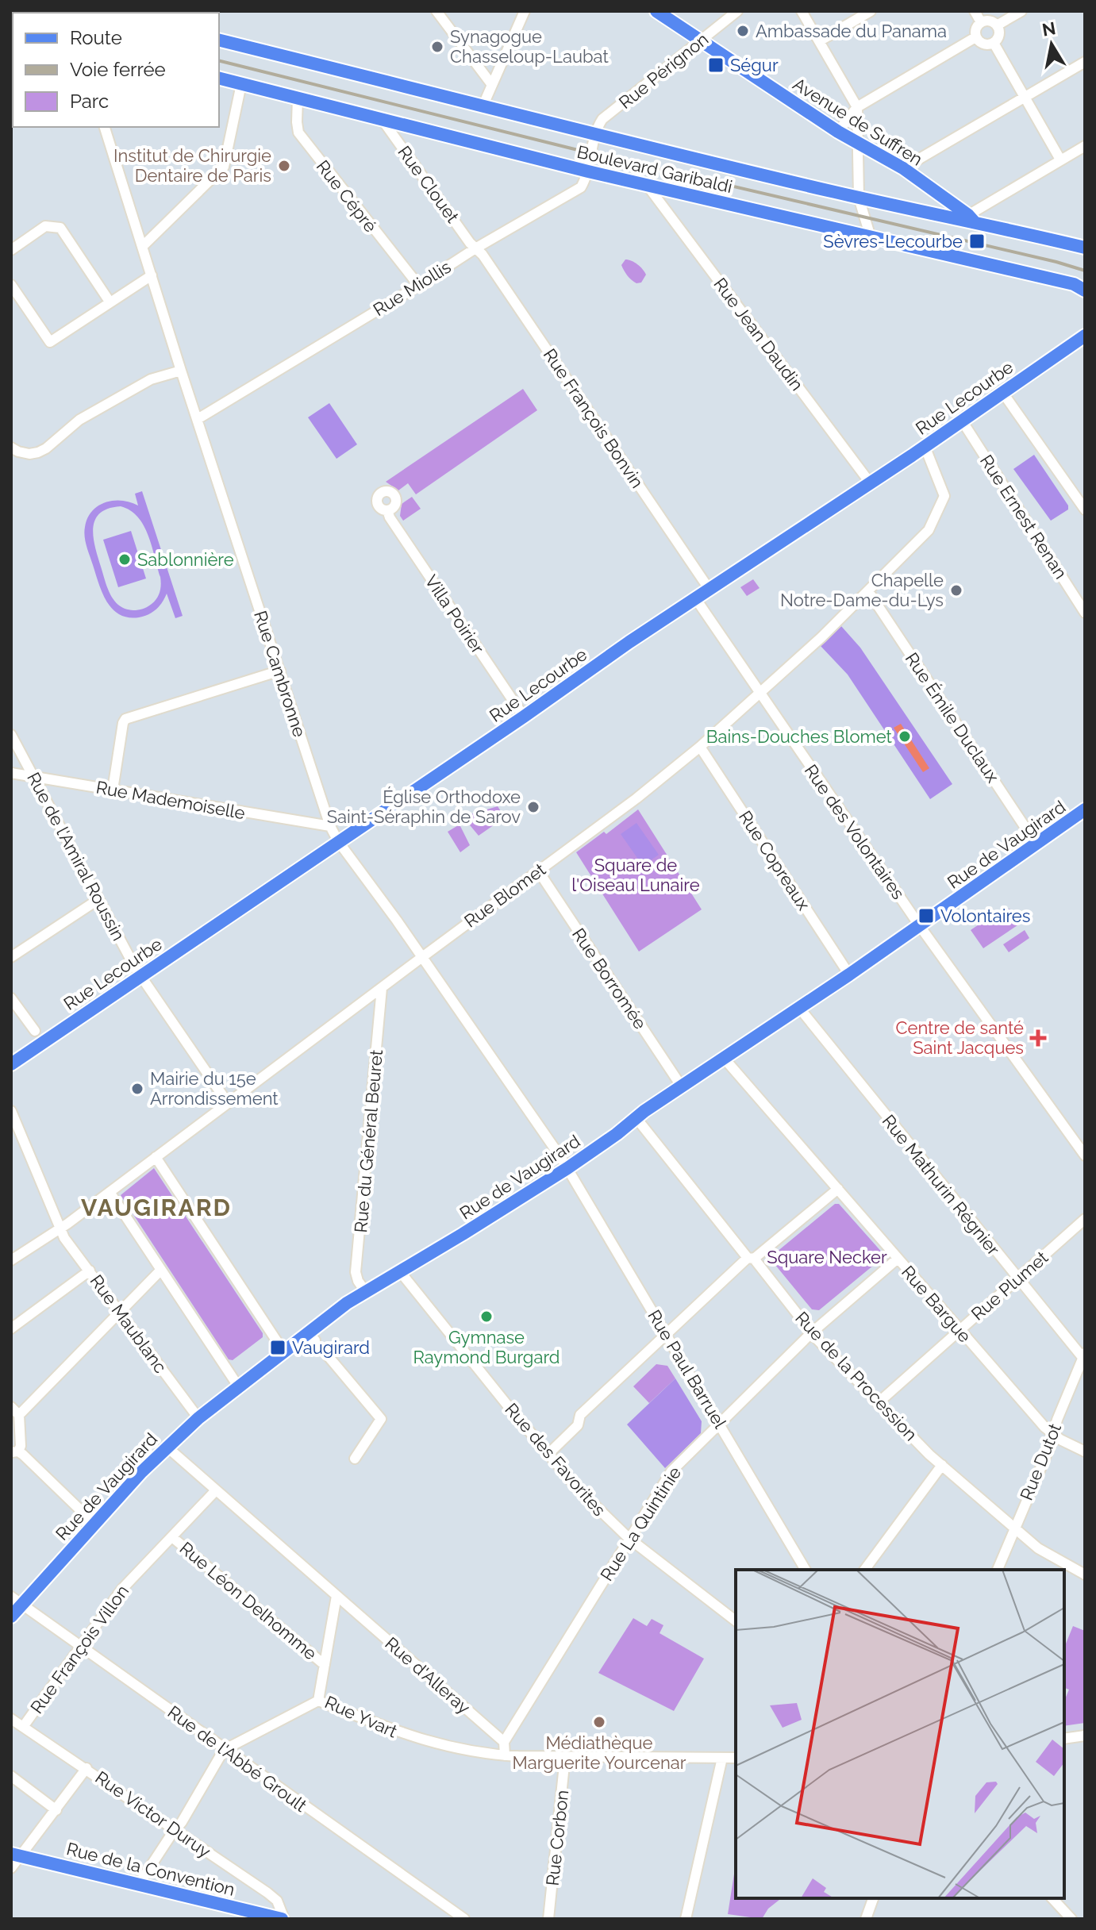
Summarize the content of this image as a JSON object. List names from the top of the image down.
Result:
{
  "streets": {
    "main road": [
      "Avenue de Suffren",
      "Boulevard Garibaldi",
      "Rue Lecourbe",
      "Rue de Vaugirard",
      "Rue de la Convention"
    ],
    "street": [
      "Rue Pérignon",
      "Rue Clouet",
      "Rue Cépré",
      "Rue Miollis",
      "Rue Jean Daudin",
      "Rue François Bonvin",
      "Rue Ernest Renan",
      "Villa Poirier",
      "Rue Cambronne",
      "Rue Émile Duclaux",
      "Rue Mademoiselle",
      "Rue des Volontaires",
      "Rue de l'Amiral Roussin",
      "Rue Copreaux",
      "Rue Blomet",
      "Rue Borromée",
      "Rue du Général Beuret",
      "Rue Mathurin Régnier",
      "Rue Plumet",
      "Rue Bargue",
      "Rue Maublanc",
      "Rue Paul Barruel",
      "Rue de la Procession",
      "Rue des Favorites",
      "Rue Dutot",
      "Rue La Quintinie",
      "Rue Léon Delhomme",
      "Rue François Villon",
      "Rue d'Alleray",
      "Rue Yvart",
      "Rue de l'Abbé Groult",
      "Rue Victor Duruy",
      "Rue Corbon"
    ]
  },
  "crossings": [
    ["Rue Pérignon", "Avenue de Suffren"],
    ["Rue Pérignon", "Boulevard Garibaldi"],
    ["Rue Pérignon", "Rue Miollis"],
    ["Avenue de Suffren", "Boulevard Garibaldi"],
    ["Boulevard Garibaldi", "Rue Clouet"],
    ["Boulevard Garibaldi", "Rue Cépré"],
    ["Boulevard Garibaldi", "Rue Miollis"],
    ["Boulevard Garibaldi", "Rue Jean Daudin"],
    ["Rue Clouet", "Rue Miollis"],
    ["Rue Clouet", "Rue François Bonvin"],
    ["Rue Cépré", "Rue Miollis"],
    ["Rue Miollis", "Rue François Bonvin"],
    ["Rue Miollis", "Rue Cambronne"],
    ["Rue Jean Daudin", "Rue Lecourbe"],
    ["Rue Lecourbe", "Rue François Bonvin"],
    ["Rue Lecourbe", "Rue Ernest Renan"],
    ["Rue Lecourbe", "Villa Poirier"],
    ["Rue Lecourbe", "Rue Cambronne"],
    ["Rue Lecourbe", "Rue des Volontaires"],
    ["Rue Lecourbe", "Rue de l'Amiral Roussin"],
    ["Rue Lecourbe", "Rue Blomet"],
    ["Rue Cambronne", "Rue Mademoiselle"],
    ["Rue Cambronne", "Rue de Vaugirard"],
    ["Rue Cambronne", "Rue Blomet"],
    ["Rue Cambronne", "Rue Paul Barruel"],
    ["Rue Émile Duclaux", "Rue de Vaugirard"],
    ["Rue Émile Duclaux", "Rue Blomet"],
    ["Rue Mademoiselle", "Rue de l'Amiral Roussin"],
    ["Rue des Volontaires", "Rue de Vaugirard"],
    ["Rue des Volontaires", "Rue Blomet"],
    ["Rue de Vaugirard", "Rue Copreaux"],
    ["Rue de Vaugirard", "Rue Borromée"],
    ["Rue de Vaugirard", "Rue du Général Beuret"],
    ["Rue de Vaugirard", "Rue Mathurin Régnier"],
    ["Rue de Vaugirard", "Rue Bargue"],
    ["Rue de Vaugirard", "Rue Maublanc"],
    ["Rue de Vaugirard", "Rue Paul Barruel"],
    ["Rue de Vaugirard", "Rue de la Procession"],
    ["Rue de Vaugirard", "Rue des Favorites"],
    ["Rue de Vaugirard", "Rue d'Alleray"],
    ["Rue de Vaugirard", "Rue de l'Abbé Groult"],
    ["Rue de l'Amiral Roussin", "Rue Blomet"],
    ["Rue Copreaux", "Rue Blomet"],
    ["Rue Blomet", "Rue Borromée"],
    ["Rue Blomet", "Rue du Général Beuret"],
    ["Rue Blomet", "Rue Maublanc"],
    ["Rue Mathurin Régnier", "Rue Plumet"],
    ["Rue Mathurin Régnier", "Rue Dutot"],
    ["Rue Plumet", "Rue Bargue"],
    ["Rue Plumet", "Rue de la Procession"],
    ["Rue Bargue", "Rue Dutot"],
    ["Rue Bargue", "Rue La Quintinie"],
    ["Rue Paul Barruel", "Rue La Quintinie"],
    ["Rue de la Procession", "Rue Dutot"],
    ["Rue de la Procession", "Rue La Quintinie"],
    ["Rue des Favorites", "Rue La Quintinie"],
    ["Rue La Quintinie", "Rue d'Alleray"],
    ["Rue Léon Delhomme", "Rue François Villon"],
    ["Rue Léon Delhomme", "Rue Yvart"],
    ["Rue François Villon", "Rue d'Alleray"],
    ["Rue François Villon", "Rue de l'Abbé Groult"],
    ["Rue François Villon", "Rue Victor Duruy"],
    ["Rue d'Alleray", "Rue Yvart"],
    ["Rue Victor Duruy", "Rue de la Convention"]
  ],
  "districts": ["VAUGIRARD"],
  "parks": ["Square de l'Oiseau Lunaire", "Square Necker"],
  "places": {
    "other": [
      "Ambassade du Panama",
      "Synagogue Chasseloup-Laubat",
      "Institut de Chirurgie Dentaire de Paris",
      "Sablonnière",
      "Chapelle Notre-Dame-du-Lys",
      "Bains-Douches Blomet",
      "Église Orthodoxe Saint-Séraphin de Sarov",
      "Mairie du 15e Arrondissement",
      "Gymnase Raymond Burgard",
      "Médiathèque Marguerite Yourcenar"
    ],
    "transit": [
      "Ségur",
      "Sèvres-Lecourbe",
      "Volontaires",
      "Vaugirard"
    ],
    "health": ["Centre de santé Saint Jacques"]
  },
  "legend": ["Route", "Voie ferrée", "Parc"],
  "north": "top"
}
